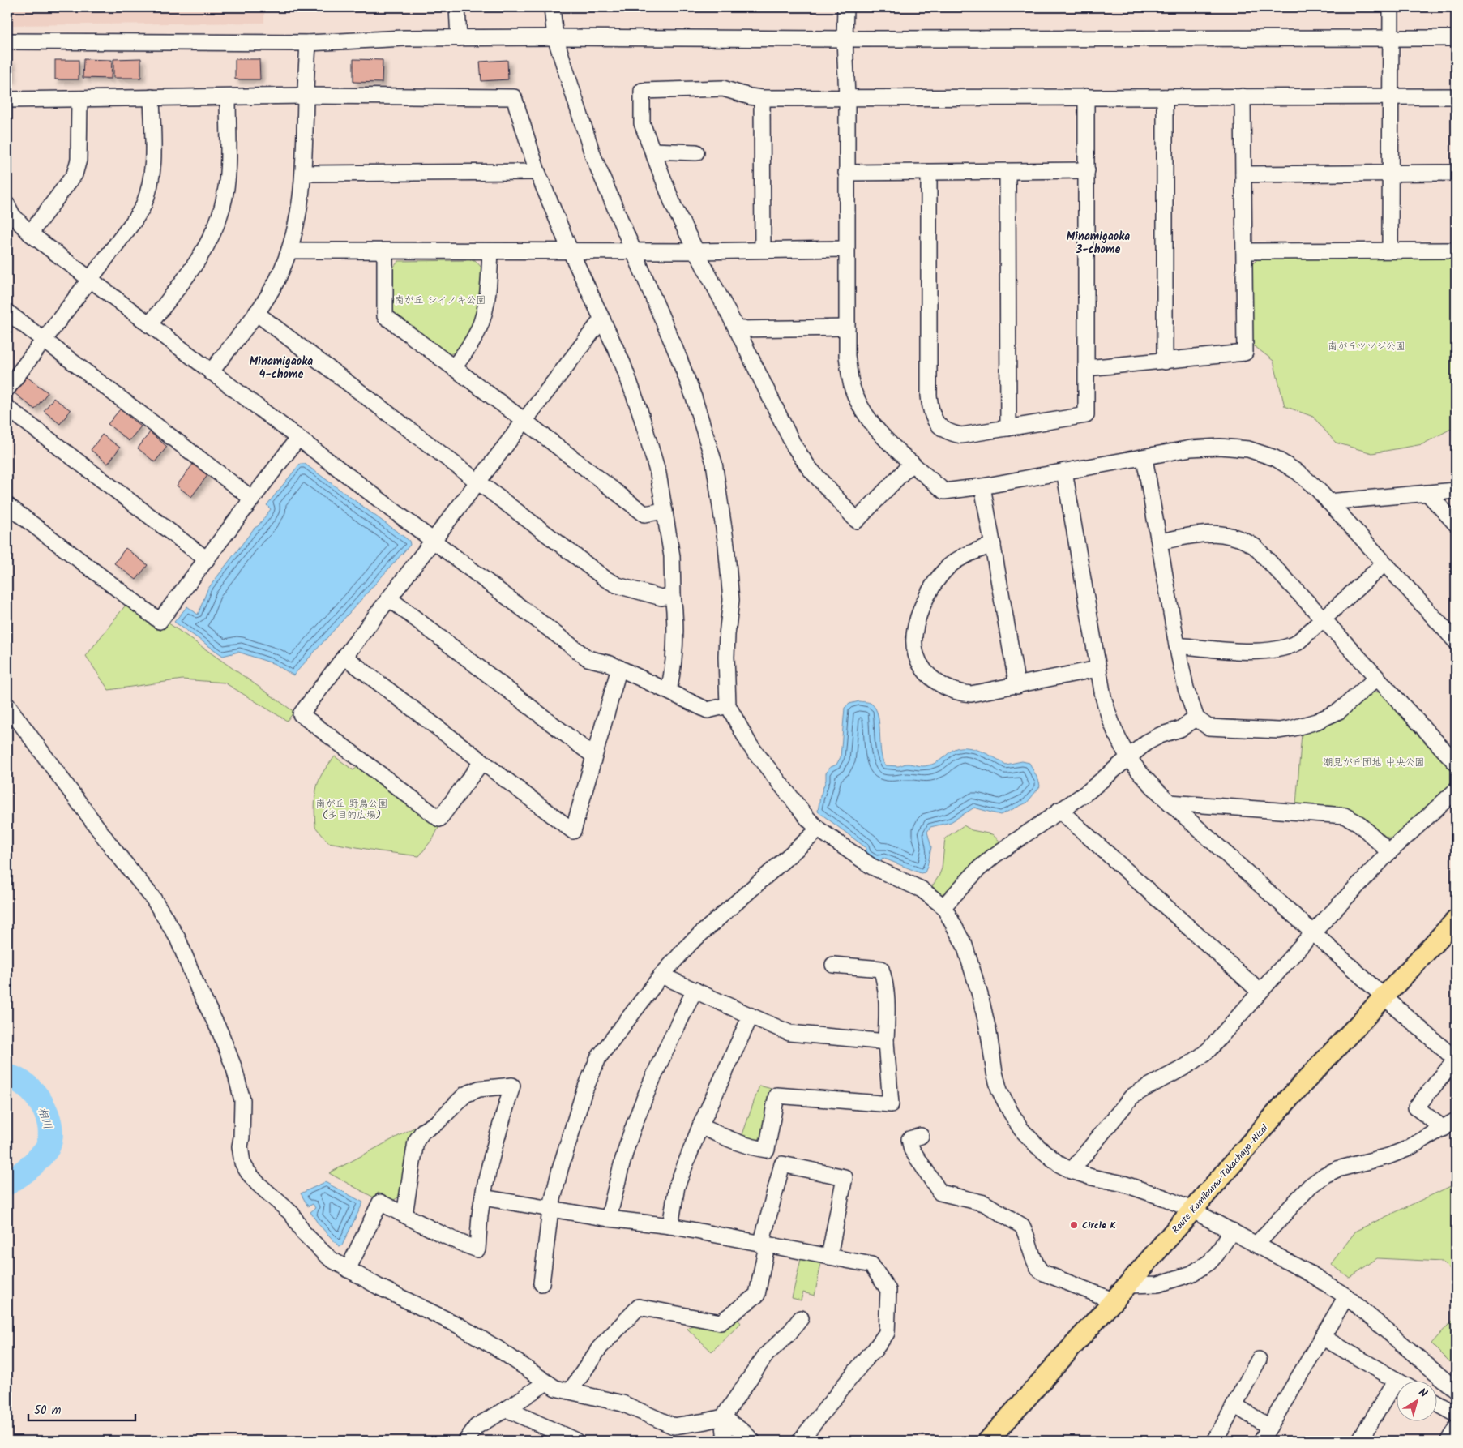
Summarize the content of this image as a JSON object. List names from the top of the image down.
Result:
{
  "streets": {
    "main road": ["Route Kamihama-Takachaya-Hisai"]
  },
  "districts": ["Minamigaoka 3-chome", "Minamigaoka 4-chome"],
  "water": ["相川"],
  "parks": [
    "南が丘 シイノキ公園",
    "南が丘ツツジ公園",
    "潮見が丘団地 中央公園",
    "南が丘 野鳥公園 (多目的広場)"
  ],
  "places": ["Circle K"],
  "scale_bar": "50 m",
  "north": "top right"
}
